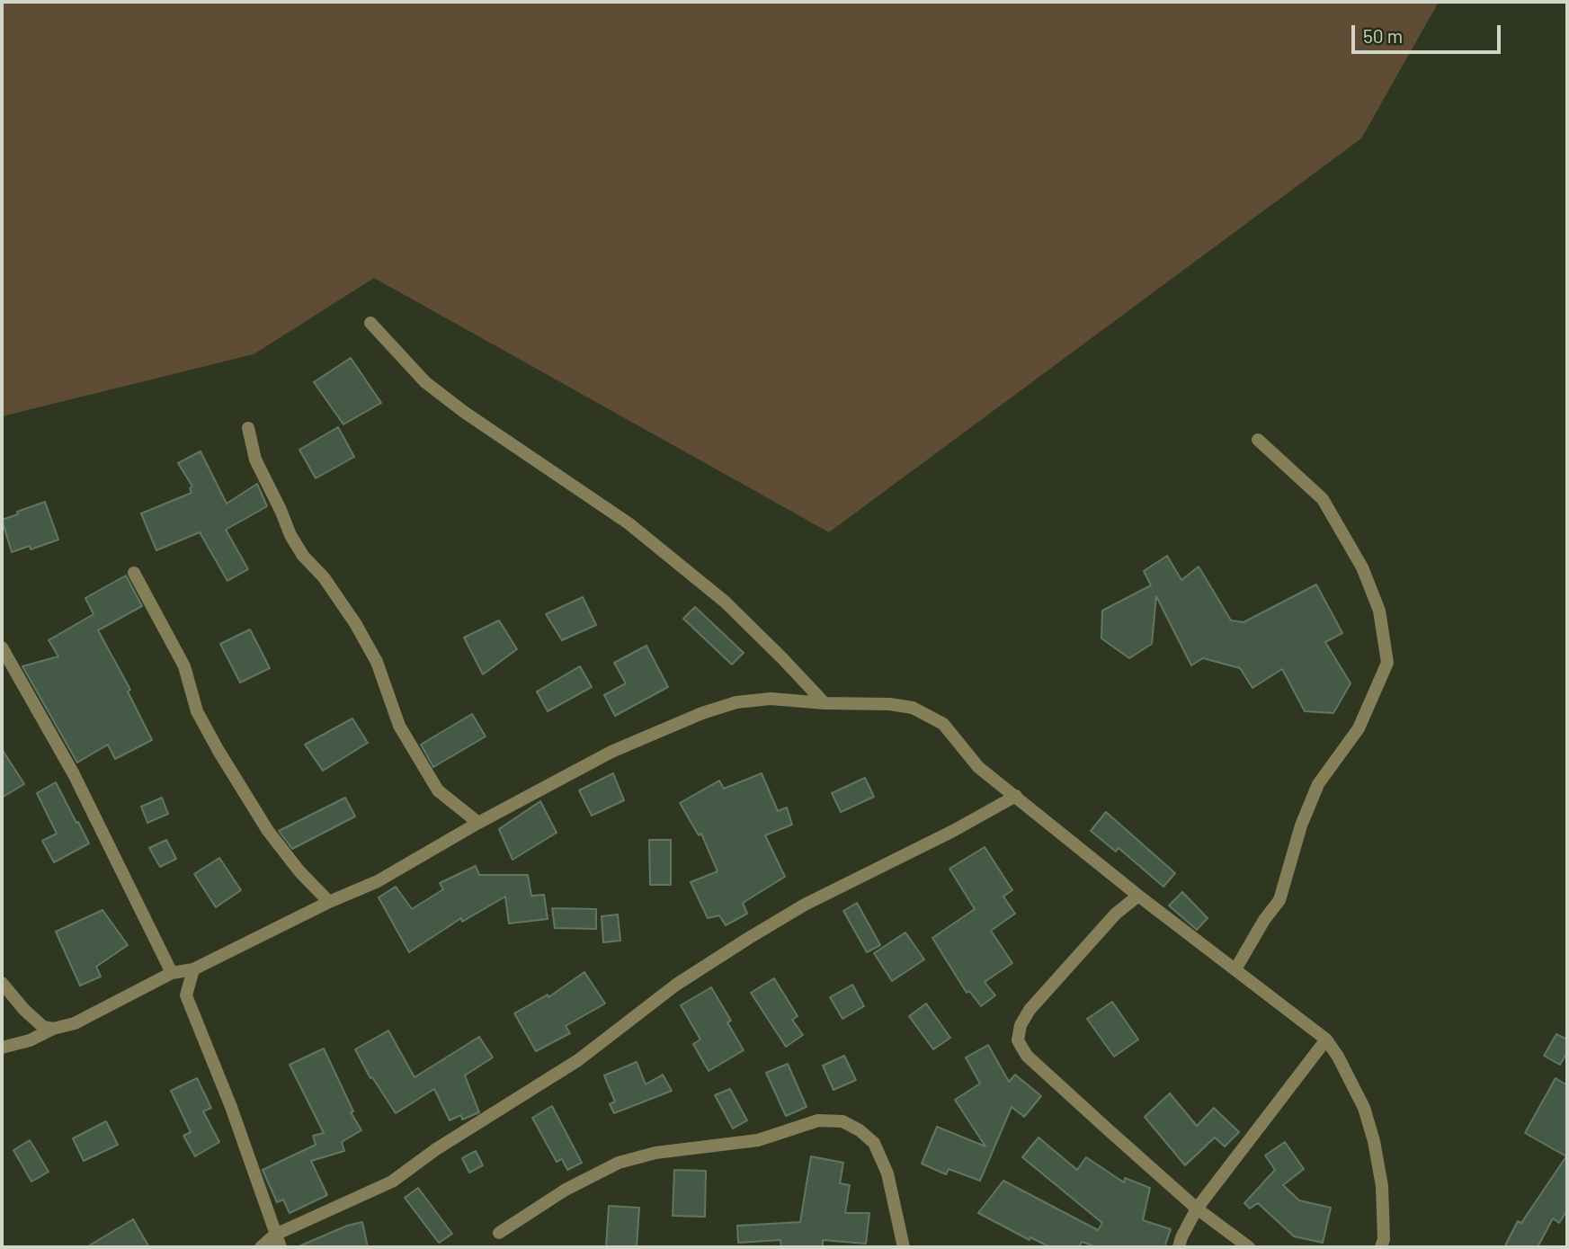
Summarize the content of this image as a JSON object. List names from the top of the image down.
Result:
{
  "scale_bar": "50 m"
}
